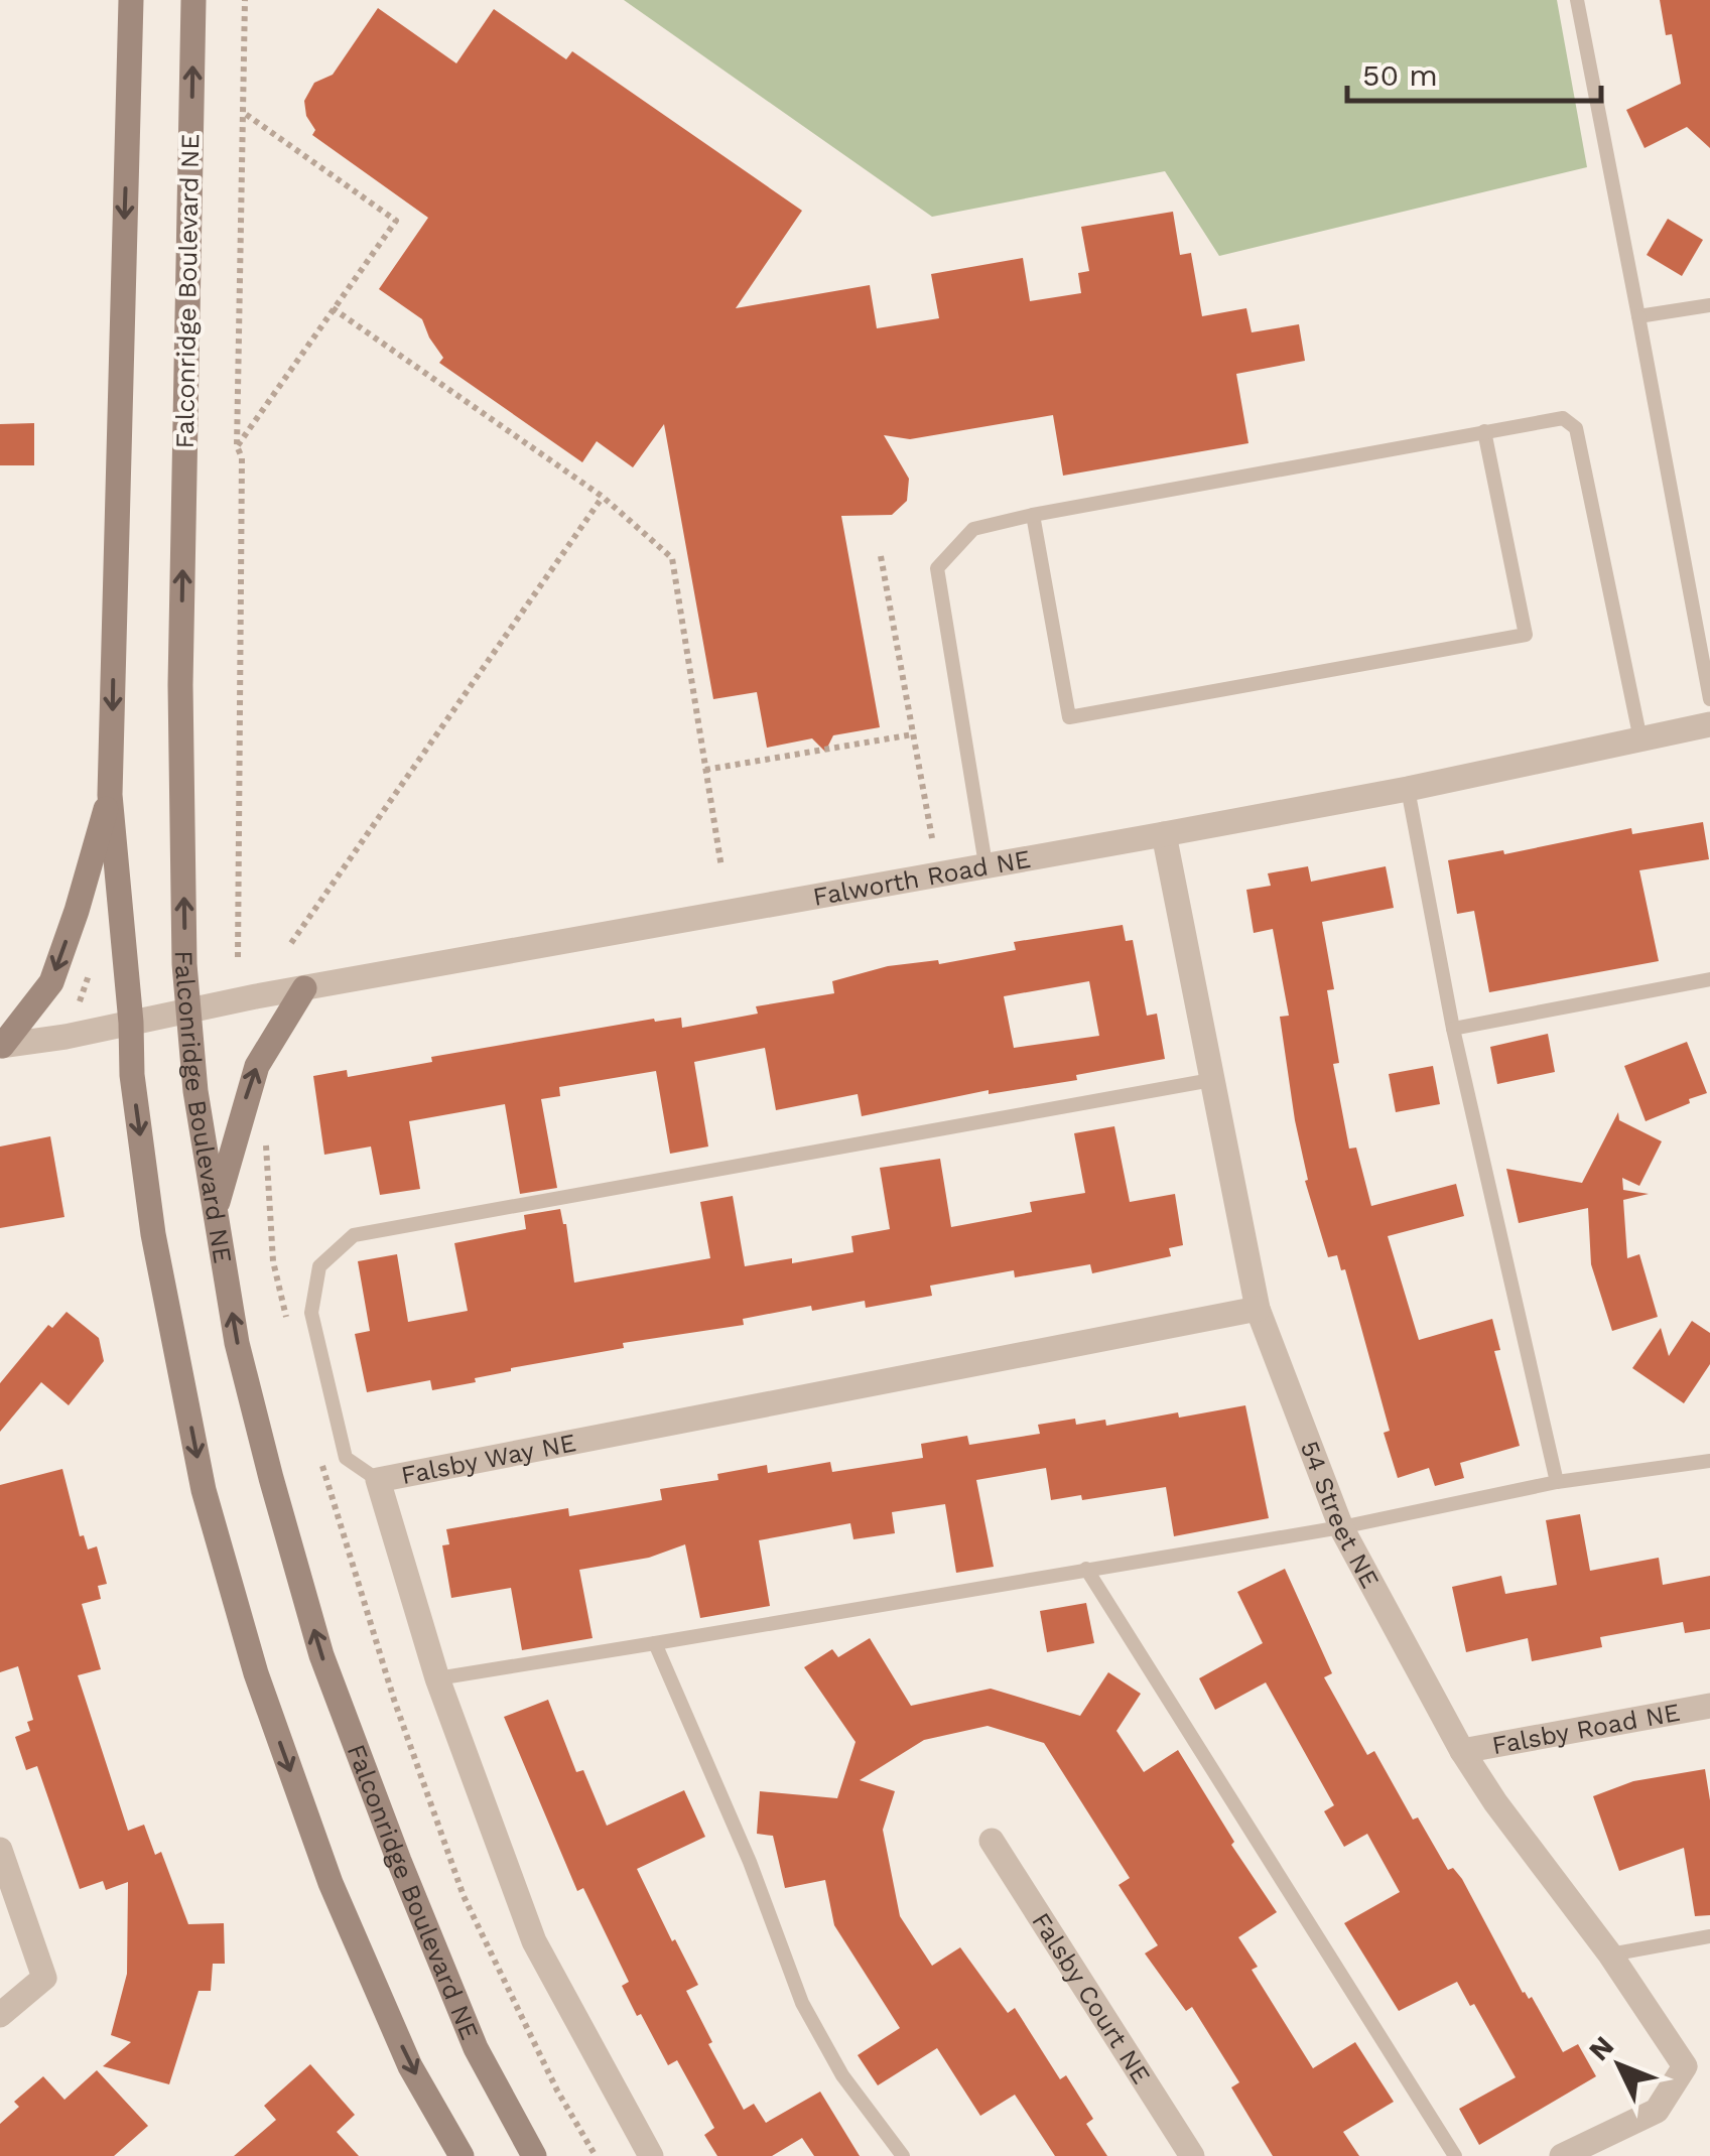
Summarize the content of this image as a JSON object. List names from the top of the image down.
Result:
{
  "streets": {
    "main road": ["Falconridge Boulevard NE"],
    "street": [
      "Falworth Road NE",
      "Falsby Way NE",
      "54 Street NE",
      "Falsby Road NE",
      "Falsby Court NE"
    ]
  },
  "crossings": [
    ["Falconridge Boulevard NE", "Falworth Road NE"],
    ["Falworth Road NE", "54 Street NE"],
    ["Falsby Way NE", "54 Street NE"],
    ["54 Street NE", "Falsby Road NE"]
  ],
  "scale_bar": "50 m",
  "north": "top left"
}
